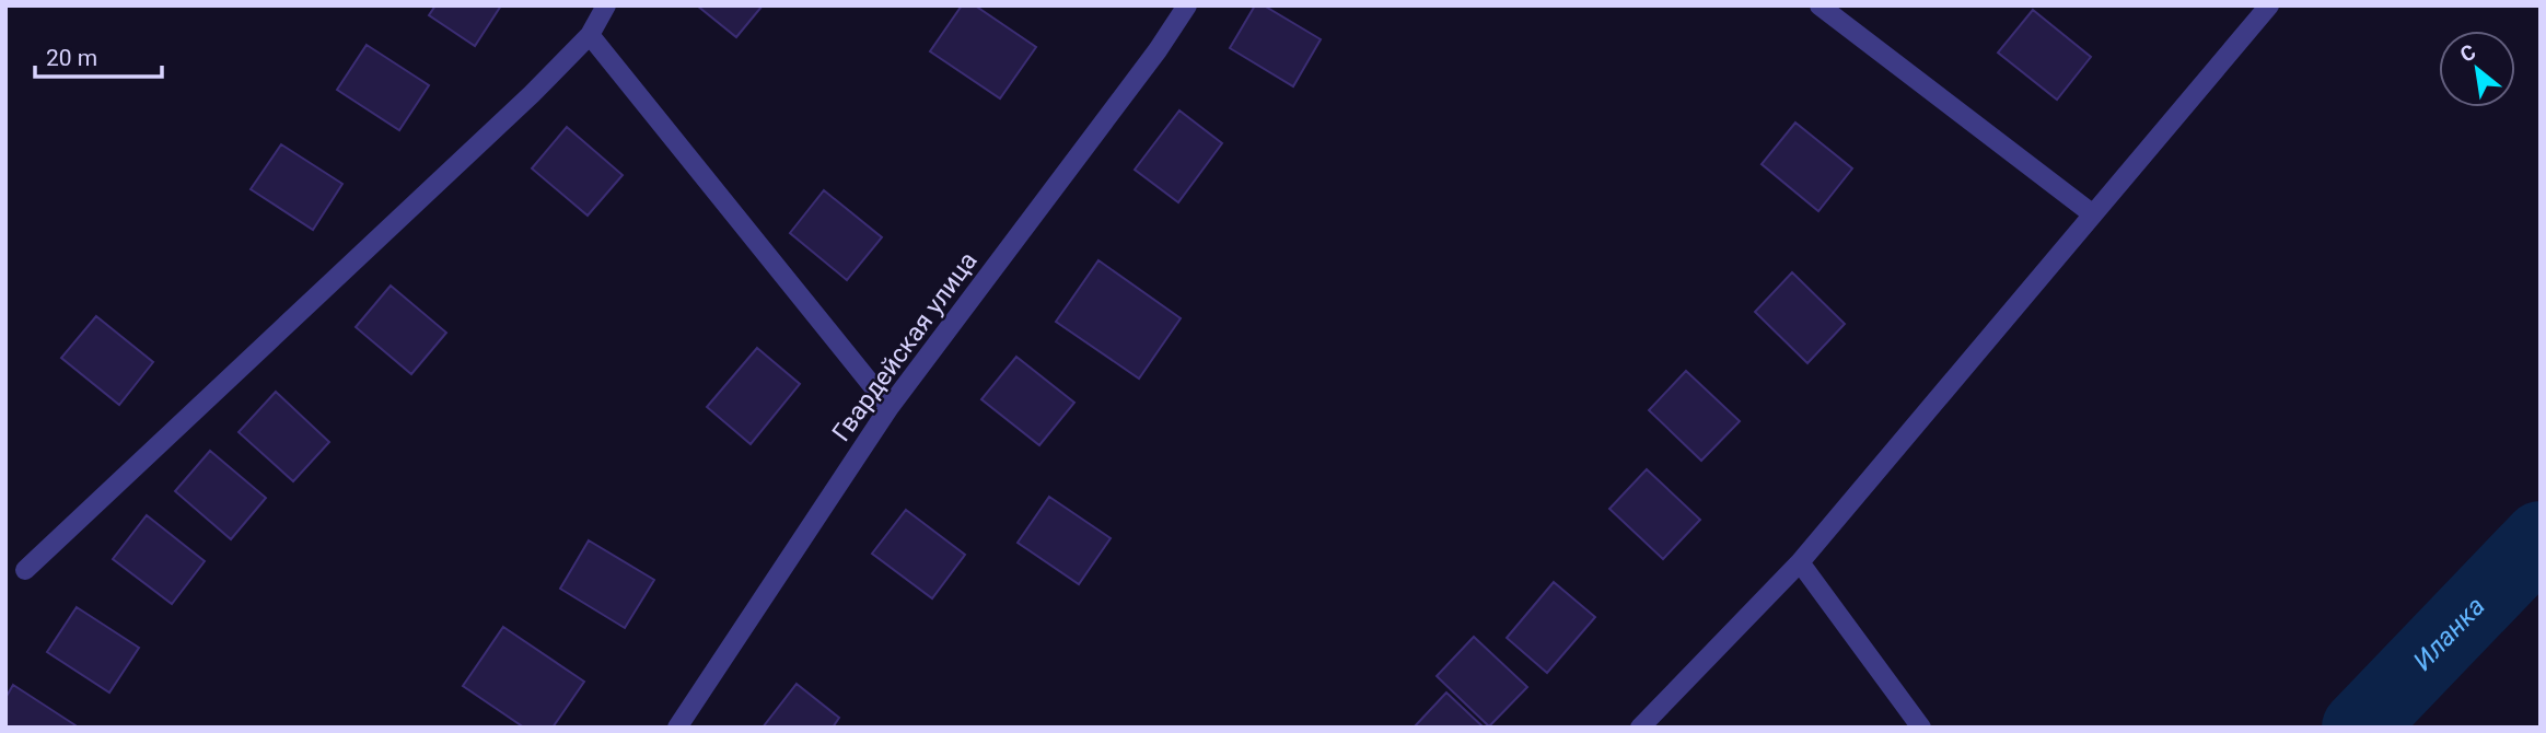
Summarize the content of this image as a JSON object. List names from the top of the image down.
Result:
{
  "streets": {
    "street": ["Гвардейская улица"]
  },
  "water": ["Иланка"],
  "scale_bar": "20 m",
  "north": "top left"
}
